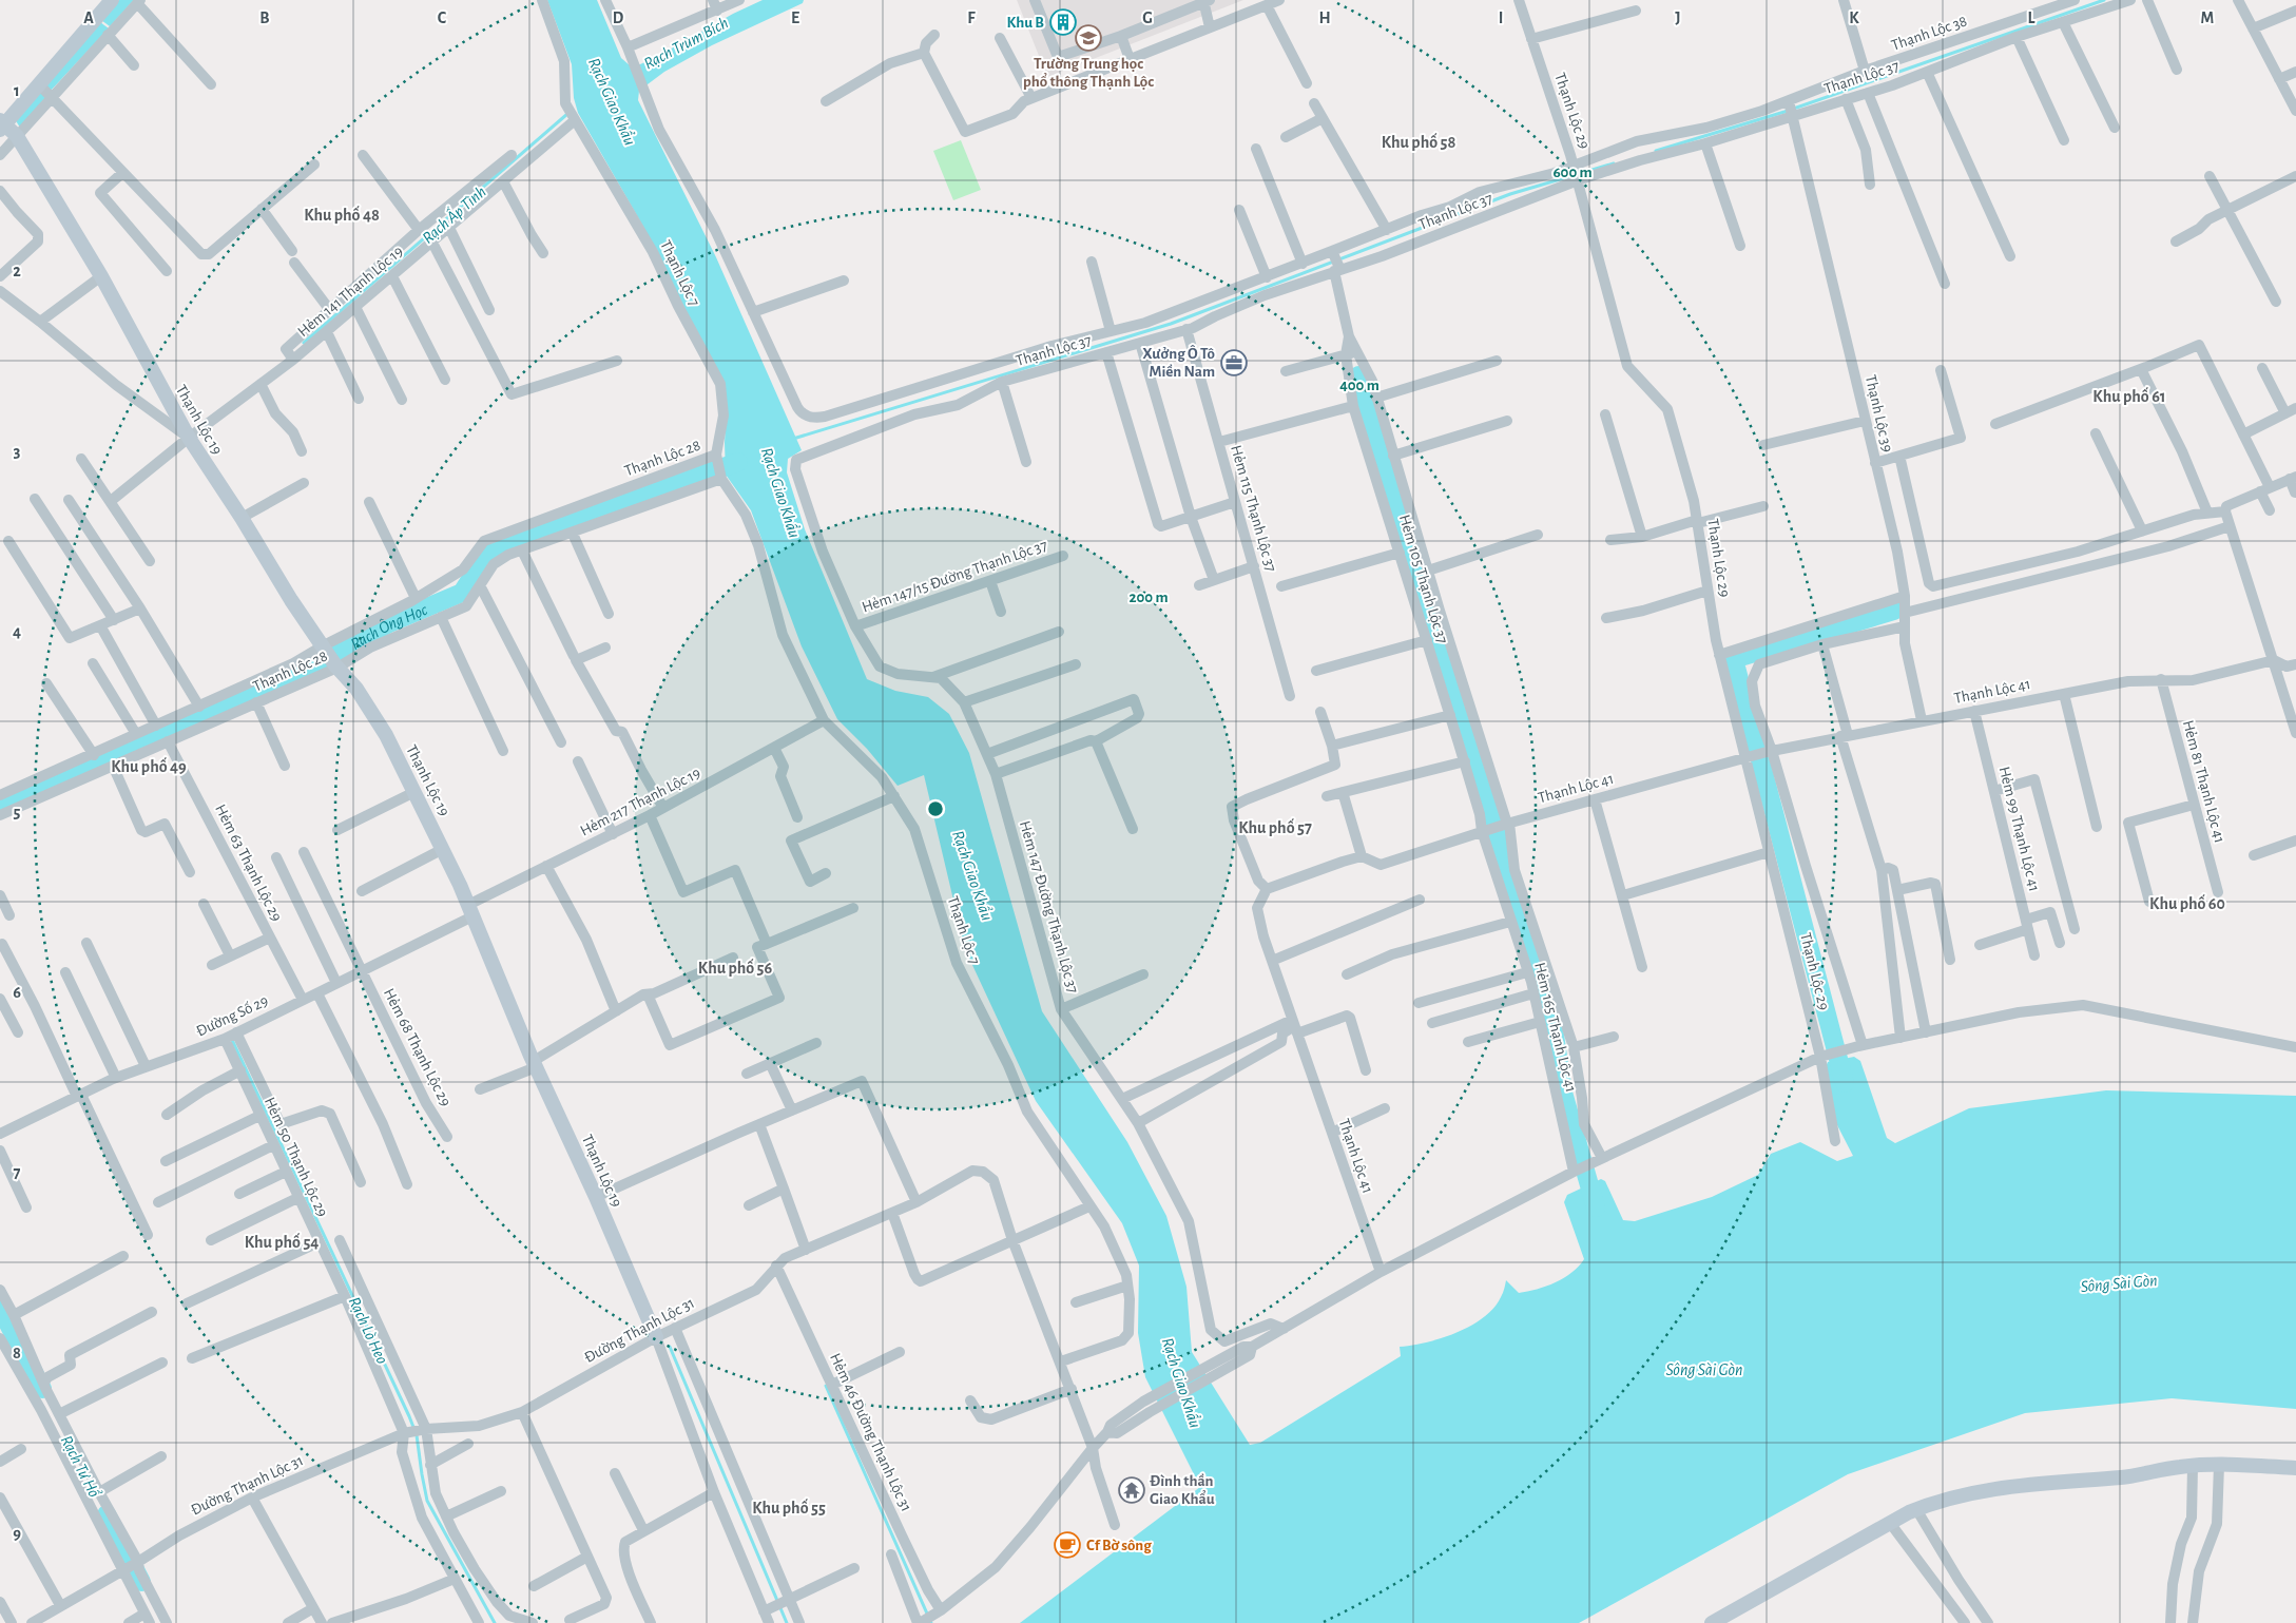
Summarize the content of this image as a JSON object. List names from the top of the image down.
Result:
{
  "streets": {
    "street": [
      "Thạnh Lộc 38",
      "Thạnh Lộc 37",
      "Thạnh Lộc 29",
      "Thạnh Lộc 7",
      "Hẻm 141 Thạnh Lộc 19",
      "Thạnh Lộc 39",
      "Thạnh Lộc 19",
      "Thạnh Lộc 28",
      "Hẻm 115 Thạnh Lộc 37",
      "Hẻm 147/15 Đường Thạnh Lộc 37",
      "Hẻm 105 Thạnh Lộc 37",
      "Thạnh Lộc 41",
      "Hẻm 81 Thạnh Lộc 41",
      "Hẻm 217 Thạnh Lộc 19",
      "Hẻm 99 Thạnh Lộc 41",
      "Hẻm 63 Thạnh Lộc 29",
      "Hẻm 147 Đường Thạnh Lộc 37",
      "Đường Số 29",
      "Hẻm 165 Thạnh Lộc 41",
      "Hẻm 68 Thạnh Lộc 29",
      "Hẻm 50 Thạnh Lộc 29",
      "Đường Thạnh Lộc 31",
      "Hẻm 46 Đường Thạnh Lộc 31"
    ]
  },
  "crossings": [
    ["Thạnh Lộc 38", "Thạnh Lộc 37"],
    ["Thạnh Lộc 38", "Thạnh Lộc 29"],
    ["Thạnh Lộc 38", "Thạnh Lộc 39"],
    ["Thạnh Lộc 37", "Thạnh Lộc 29"],
    ["Thạnh Lộc 37", "Thạnh Lộc 39"],
    ["Thạnh Lộc 37", "Hẻm 115 Thạnh Lộc 37"],
    ["Thạnh Lộc 37", "Hẻm 147 Đường Thạnh Lộc 37"],
    ["Thạnh Lộc 29", "Thạnh Lộc 41"],
    ["Thạnh Lộc 7", "Hẻm 141 Thạnh Lộc 19"],
    ["Thạnh Lộc 7", "Thạnh Lộc 28"],
    ["Thạnh Lộc 7", "Hẻm 217 Thạnh Lộc 19"],
    ["Thạnh Lộc 7", "Đường Thạnh Lộc 31"],
    ["Hẻm 141 Thạnh Lộc 19", "Thạnh Lộc 19"],
    ["Thạnh Lộc 39", "Thạnh Lộc 41"],
    ["Thạnh Lộc 19", "Thạnh Lộc 28"],
    ["Thạnh Lộc 19", "Hẻm 217 Thạnh Lộc 19"],
    ["Thạnh Lộc 19", "Đường Số 29"],
    ["Thạnh Lộc 19", "Đường Thạnh Lộc 31"],
    ["Thạnh Lộc 28", "Hẻm 63 Thạnh Lộc 29"],
    ["Hẻm 147/15 Đường Thạnh Lộc 37", "Hẻm 147 Đường Thạnh Lộc 37"],
    ["Hẻm 105 Thạnh Lộc 37", "Thạnh Lộc 41"],
    ["Hẻm 105 Thạnh Lộc 37", "Hẻm 165 Thạnh Lộc 41"],
    ["Thạnh Lộc 41", "Hẻm 81 Thạnh Lộc 41"],
    ["Thạnh Lộc 41", "Hẻm 99 Thạnh Lộc 41"],
    ["Thạnh Lộc 41", "Hẻm 165 Thạnh Lộc 41"],
    ["Hẻm 217 Thạnh Lộc 19", "Đường Số 29"],
    ["Hẻm 63 Thạnh Lộc 29", "Đường Số 29"],
    ["Đường Số 29", "Hẻm 68 Thạnh Lộc 29"],
    ["Đường Số 29", "Hẻm 50 Thạnh Lộc 29"],
    ["Hẻm 50 Thạnh Lộc 29", "Đường Thạnh Lộc 31"],
    ["Đường Thạnh Lộc 31", "Hẻm 46 Đường Thạnh Lộc 31"]
  ],
  "districts": [
    "Khu phố 58",
    "Khu phố 48",
    "Khu phố 61",
    "Khu phố 49",
    "Khu phố 57",
    "Khu phố 60",
    "Khu phố 56",
    "Khu phố 54",
    "Khu phố 55"
  ],
  "water": [
    "Rạch Trùm Bích",
    "Rạch Giao Khẩu",
    "Rạch Ấp Tình",
    "Rạch Ông Học",
    "Sông Sài Gòn",
    "Rạch Lò Heo",
    "Rạch Tư Hổ"
  ],
  "places": {
    "building": ["Khu B"],
    "school or university": ["Trường Trung học phổ thông Thạnh Lộc"],
    "office": ["Xưởng Ô Tô Miền Nam"],
    "temple": ["Đình thần Giao Khẩu"],
    "cafe": ["Cf Bờ sông"]
  },
  "grid": {
    "columns": [
      "A",
      "B",
      "C",
      "D",
      "E",
      "F",
      "G",
      "H",
      "I",
      "J",
      "K",
      "L",
      "M"
    ],
    "rows": [
      "1",
      "2",
      "3",
      "4",
      "5",
      "6",
      "7",
      "8",
      "9"
    ]
  },
  "rings": ["600 m", "400 m", "200 m"]
}
